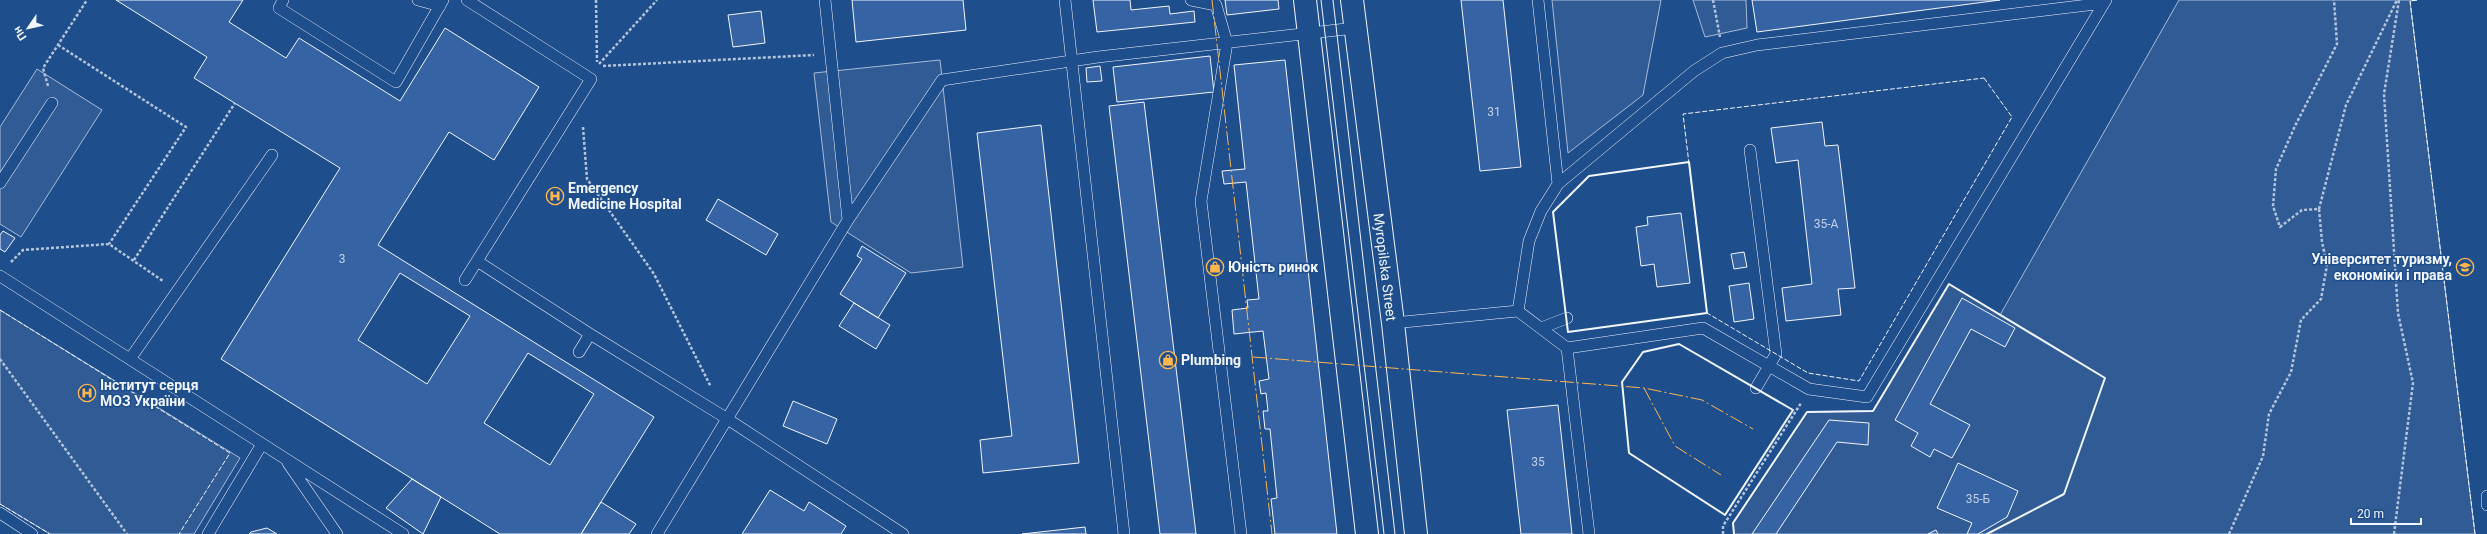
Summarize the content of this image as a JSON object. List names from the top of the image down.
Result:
{
  "streets": {
    "street": ["Myropilska Street"]
  },
  "places": {
    "hospital": ["Emergency Medicine Hospital", "Інститут серця МОЗ України"],
    "shop": ["Юність ринок", "Plumbing"],
    "school or university": ["Університет туризму, економіки і права"]
  },
  "house_numbers": [
    "31",
    "35-А",
    "3",
    "35",
    "35-Б"
  ],
  "scale_bar": "20 m",
  "north": "bottom left"
}
